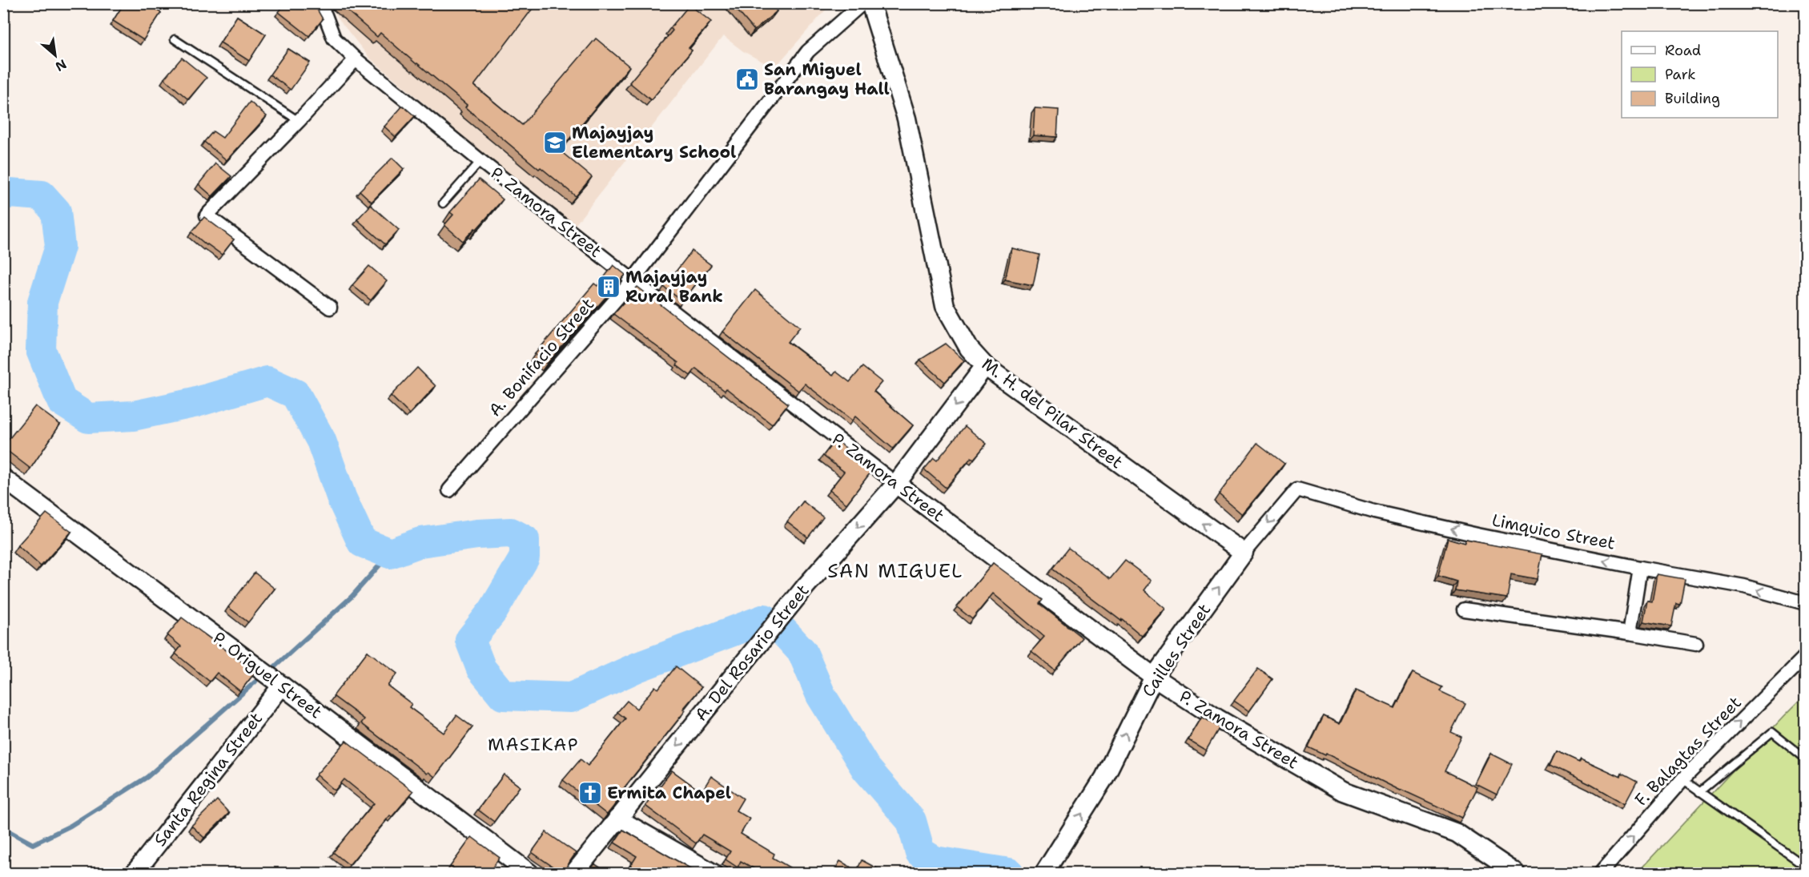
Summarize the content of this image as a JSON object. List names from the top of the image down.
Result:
{
  "streets": {
    "main road": [
      "P. Zamora Street",
      "M. H. del Pilar Street",
      "Cailles Street",
      "A. Del Rosario Street",
      "P. Origuel Street",
      "Santa Regina Street"
    ],
    "street": ["A. Bonifacio Street", "Limquico Street", "F. Balagtas Street"]
  },
  "crossings": [
    ["P. Zamora Street", "A. Bonifacio Street"],
    ["P. Zamora Street", "Cailles Street"],
    ["P. Zamora Street", "A. Del Rosario Street"],
    ["M. H. del Pilar Street", "Cailles Street"],
    ["M. H. del Pilar Street", "A. Del Rosario Street"],
    ["Limquico Street", "Cailles Street"],
    ["P. Origuel Street", "Santa Regina Street"]
  ],
  "one_way": ["M. H. del Pilar Street", "A. Del Rosario Street", "F. Balagtas Street"],
  "districts": ["SAN MIGUEL", "MASIKAP"],
  "places": {
    "public building": ["San Miguel Barangay Hall"],
    "school or university": ["Majayjay Elementary School"],
    "building": ["Majayjay Rural Bank"],
    "church": ["Ermita Chapel"]
  },
  "legend": ["Road", "Park", "Building"],
  "north": "bottom right"
}
